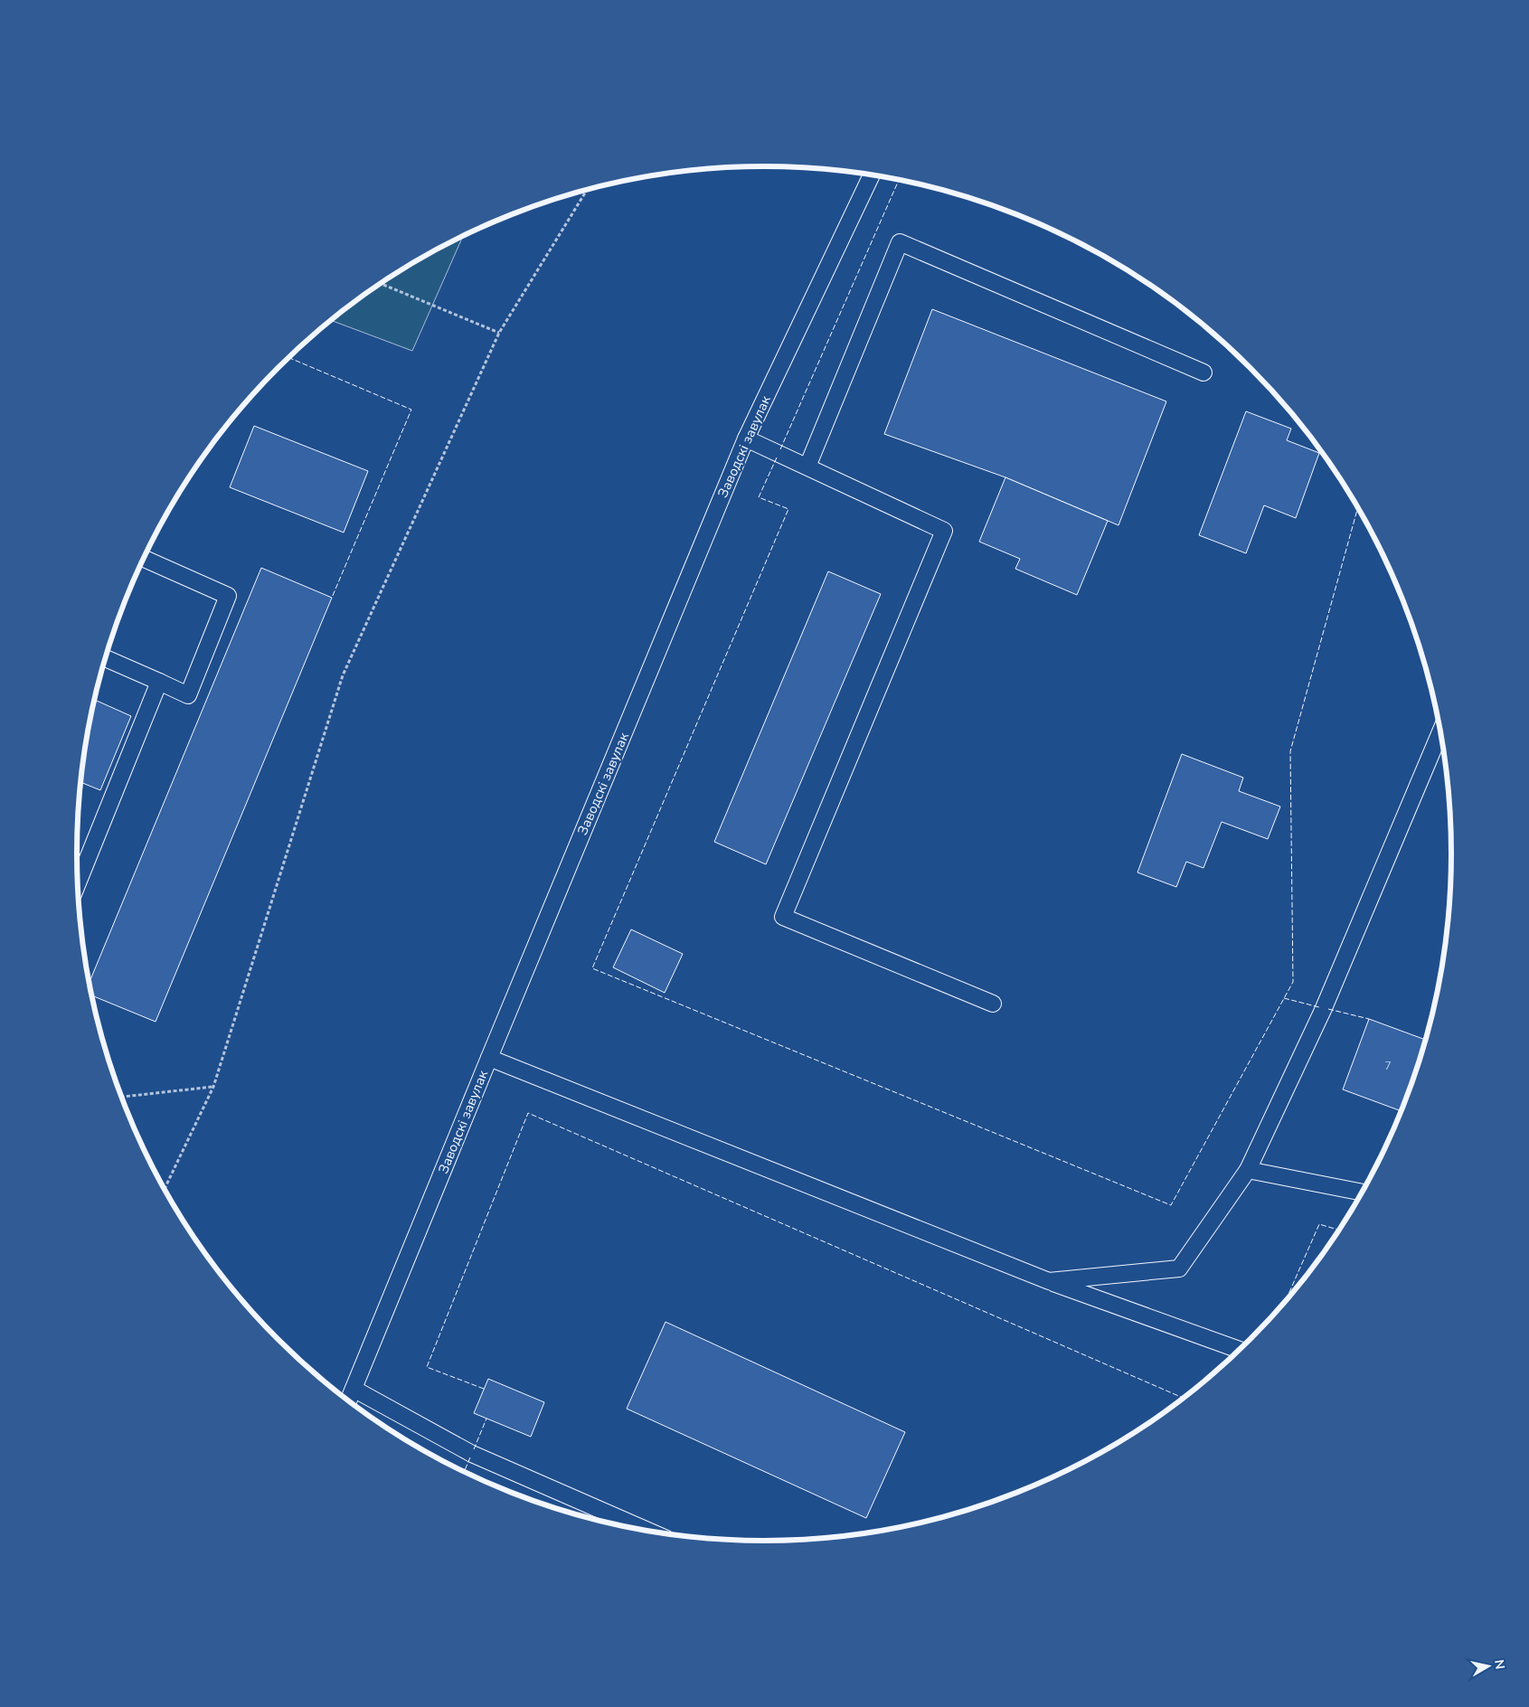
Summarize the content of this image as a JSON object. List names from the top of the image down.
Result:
{
  "streets": {
    "lane": ["Заводскі завулак"]
  },
  "house_numbers": ["7"],
  "north": "right"
}
